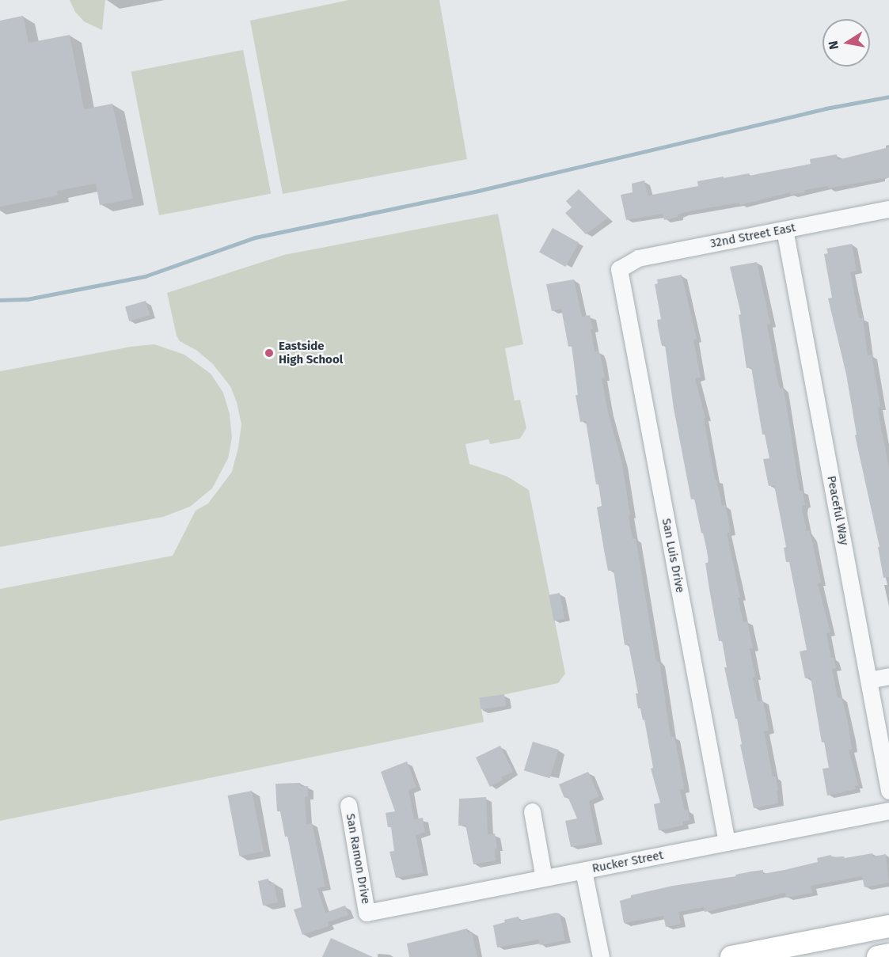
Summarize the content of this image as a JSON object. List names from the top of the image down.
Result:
{
  "streets": {
    "street": [
      "32nd Street East",
      "Peaceful Way",
      "San Luis Drive",
      "San Ramon Drive",
      "Rucker Street"
    ]
  },
  "crossings": [
    ["32nd Street East", "Peaceful Way"],
    ["32nd Street East", "San Luis Drive"],
    ["San Luis Drive", "Rucker Street"],
    ["San Ramon Drive", "Rucker Street"]
  ],
  "places": ["Eastside High School"],
  "north": "left"
}
